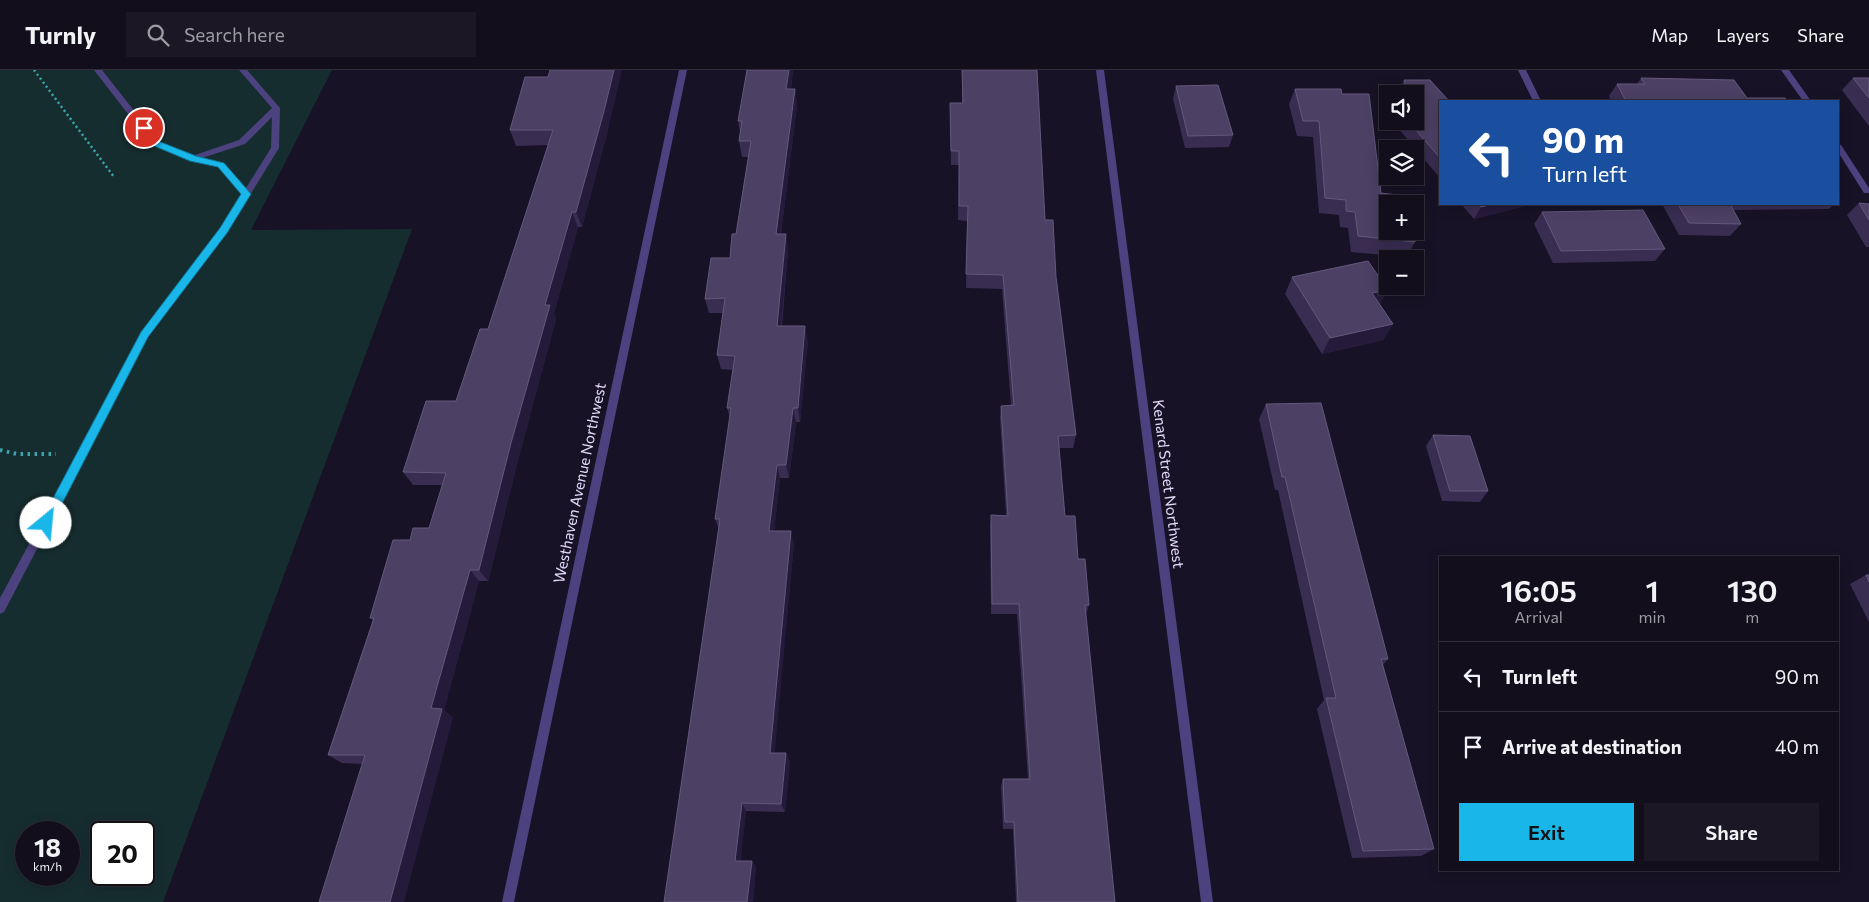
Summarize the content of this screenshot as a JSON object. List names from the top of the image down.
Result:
{
  "streets": {
    "street": ["Westhaven Avenue Northwest", "Kenard Street Northwest"]
  },
  "page": {
    "header": "Turnly",
    "search": "Search here",
    "nav": ["Map", "Layers", "Share"],
    "map_buttons": ["+", "−"],
    "turn": ["90 m", "Turn left"],
    "eta": [
      "16:05",
      "Arrival",
      "1",
      "min",
      "130",
      "m"
    ],
    "list": [
      {
        "name": "Turn left",
        "value": "90 m"
      },
      {
        "name": "Arrive at destination",
        "value": "40 m"
      }
    ],
    "buttons": ["Exit", "Share"],
    "speed": "18 km/h",
    "limit": "20"
  }
}
